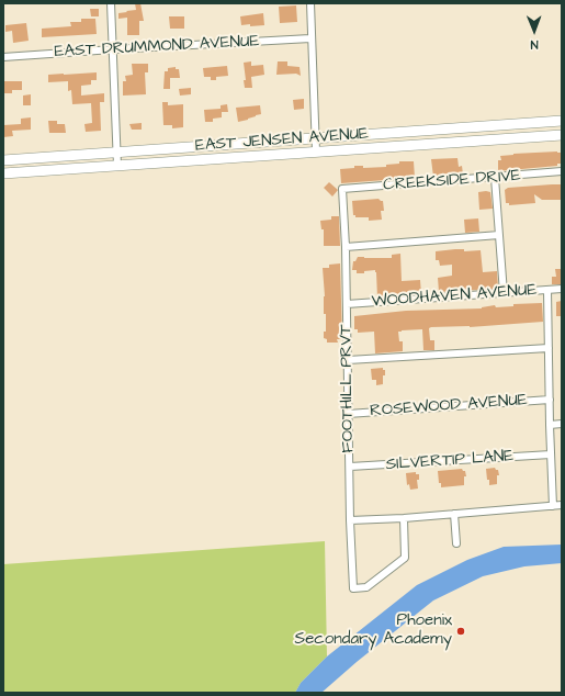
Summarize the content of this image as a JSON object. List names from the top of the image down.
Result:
{
  "streets": {
    "main road": ["EAST JENSEN AVENUE"],
    "street": [
      "EAST DRUMMOND AVENUE",
      "CREEKSIDE DRIVE",
      "WOODHAVEN AVENUE",
      "FOOTHILL PRVT",
      "ROSEWOOD AVENUE",
      "SILVERTIP LANE"
    ]
  },
  "crossings": [
    ["CREEKSIDE DRIVE", "FOOTHILL PRVT"],
    ["WOODHAVEN AVENUE", "FOOTHILL PRVT"],
    ["FOOTHILL PRVT", "ROSEWOOD AVENUE"],
    ["FOOTHILL PRVT", "SILVERTIP LANE"]
  ],
  "places": ["Phoenix Secondary Academy"],
  "north": "bottom"
}
